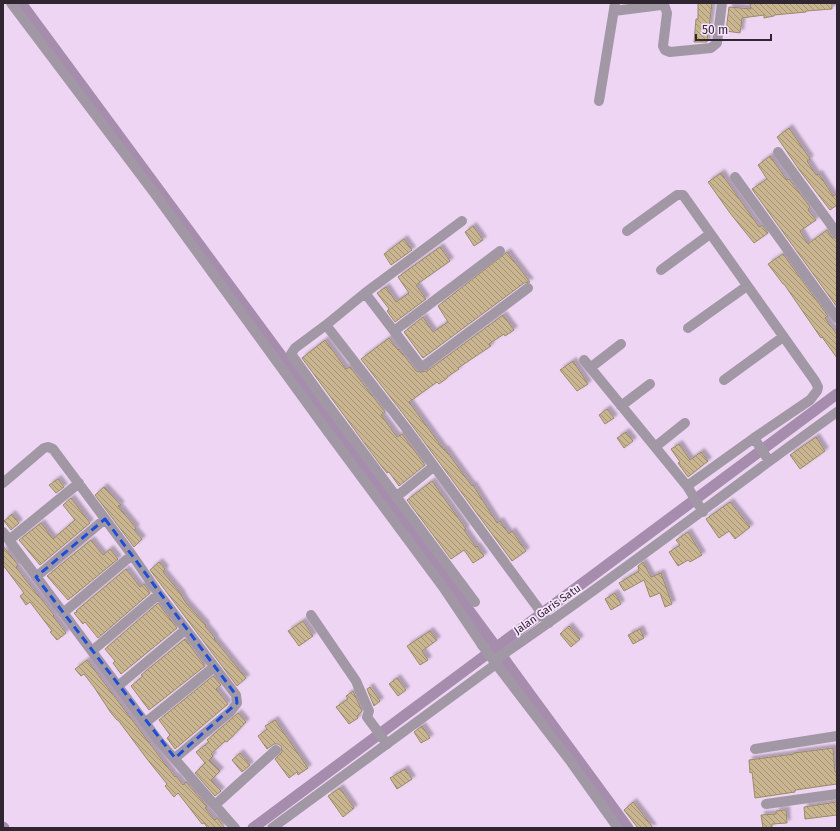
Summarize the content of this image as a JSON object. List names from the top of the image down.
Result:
{
  "streets": {
    "street": ["Jalan Garis Satu"]
  },
  "scale_bar": "50 m"
}
